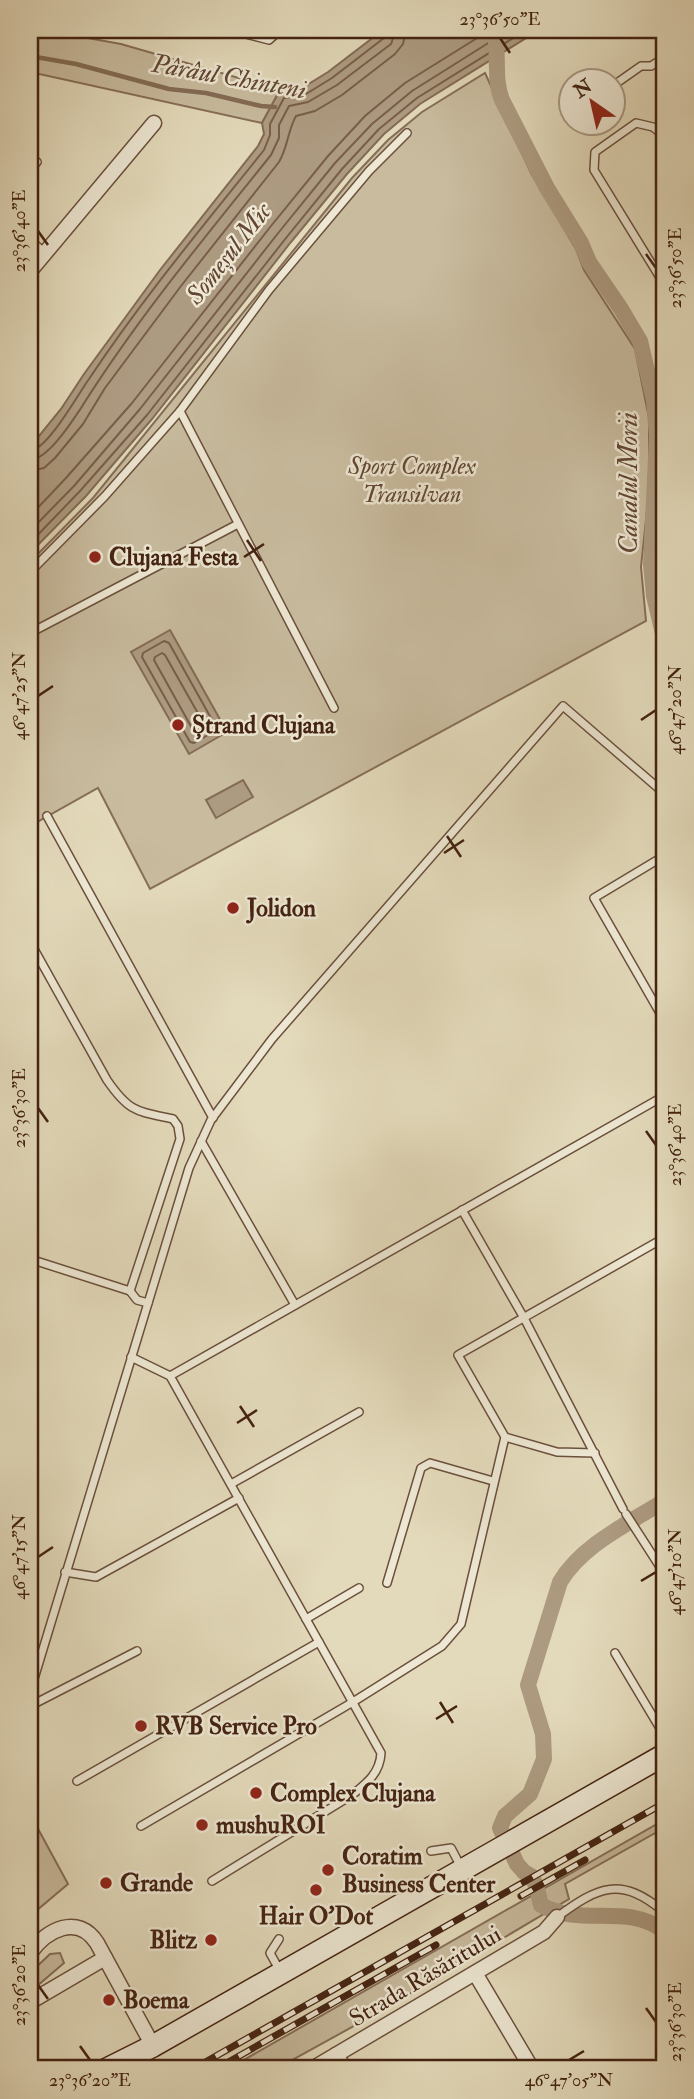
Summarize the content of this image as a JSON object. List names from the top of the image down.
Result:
{
  "streets": {
    "street": ["Strada Răsăritului"]
  },
  "water": ["Pârâul Chinteni", "Someșul Mic", "Canalul Morii"],
  "parks": ["Sport Complex Transilvan"],
  "places": [
    "Clujana Festa",
    "Ștrand Clujana",
    "Jolidon",
    "RVB Service Pro",
    "Complex Clujana",
    "mushuROI",
    "Coratim Business Center",
    "Grande",
    "Hair O'Dot",
    "Blitz",
    "Boema"
  ],
  "north": "top left",
  "coordinates": [
    "23°36'50\"E",
    "23°36'40\"E",
    "46°47'25\"N",
    "46°47'20\"N",
    "23°36'30\"E",
    "46°47'15\"N",
    "46°47'10\"N",
    "23°36'20\"E",
    "46°47'05\"N"
  ]
}
